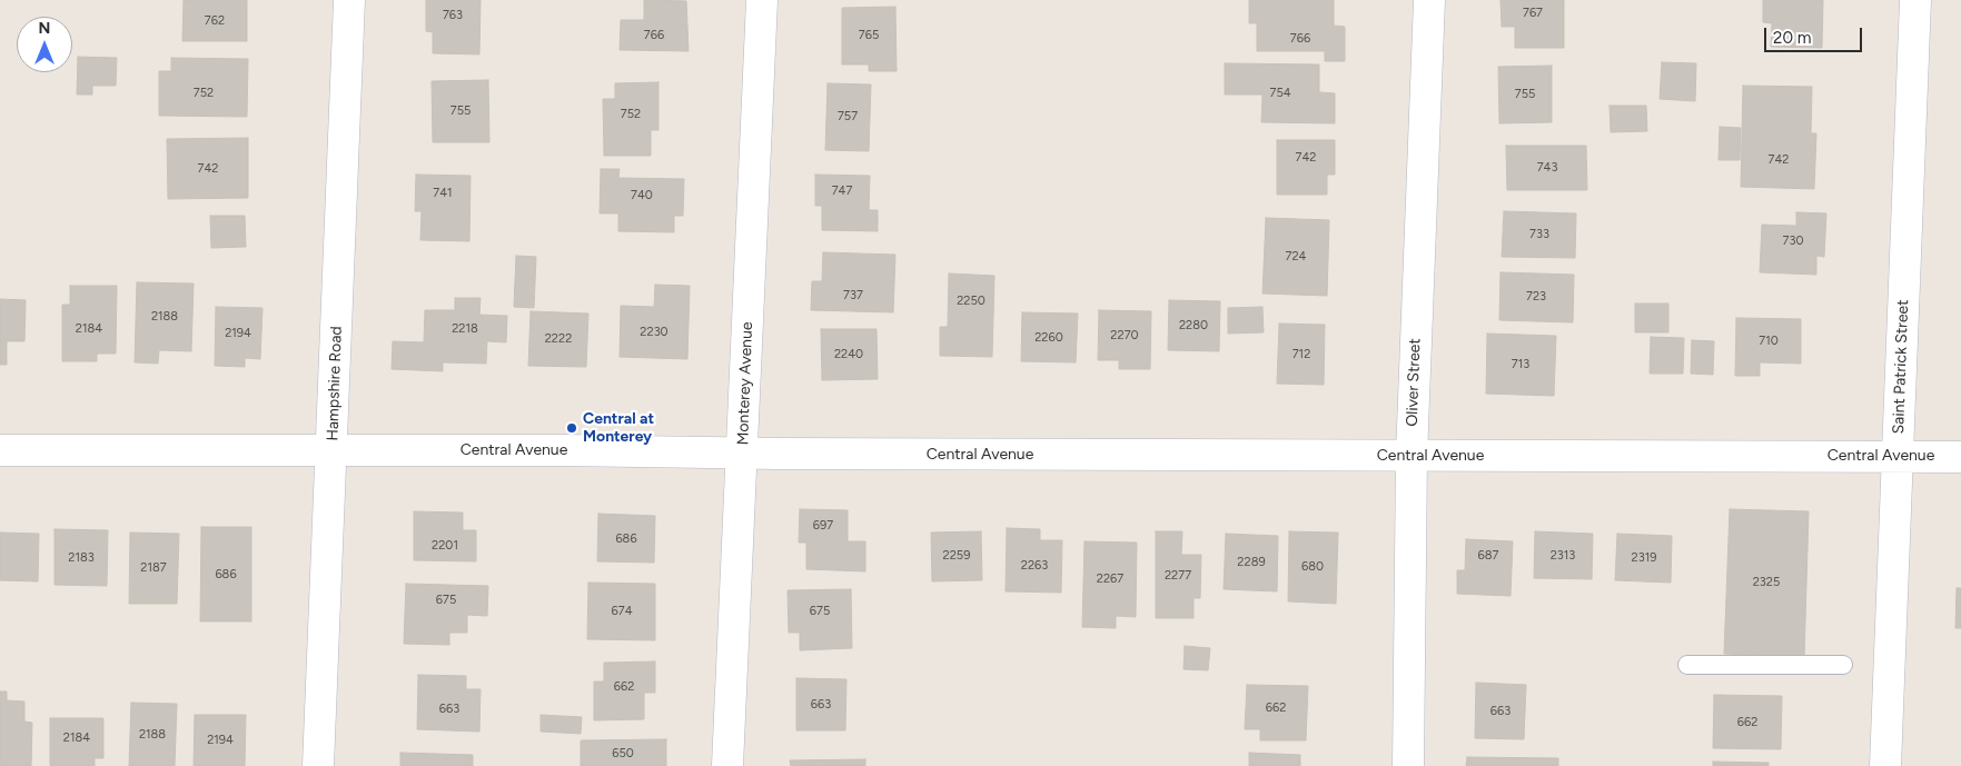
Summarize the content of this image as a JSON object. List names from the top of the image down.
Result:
{
  "streets": {
    "street": [
      "Saint Patrick Street",
      "Oliver Street",
      "Hampshire Road",
      "Monterey Avenue",
      "Central Avenue"
    ]
  },
  "crossings": [
    ["Saint Patrick Street", "Central Avenue"],
    ["Oliver Street", "Central Avenue"],
    ["Hampshire Road", "Central Avenue"],
    ["Monterey Avenue", "Central Avenue"]
  ],
  "places": ["Central at Monterey"],
  "house_numbers": [
    "767",
    "763",
    "762",
    "766",
    "765",
    "766",
    "752",
    "754",
    "755",
    "755",
    "752",
    "757",
    "742",
    "742",
    "743",
    "742",
    "747",
    "741",
    "740",
    "733",
    "730",
    "724",
    "737",
    "723",
    "2250",
    "2188",
    "2280",
    "2184",
    "2218",
    "2230",
    "2194",
    "2270",
    "2260",
    "2222",
    "710",
    "2240",
    "712",
    "713",
    "697",
    "686",
    "2201",
    "2259",
    "687",
    "2313",
    "2183",
    "2319",
    "2289",
    "2263",
    "680",
    "2187",
    "686",
    "2277",
    "2267",
    "2325",
    "675",
    "674",
    "675",
    "662",
    "663",
    "662",
    "663",
    "663",
    "662",
    "2188",
    "2184",
    "2194",
    "650"
  ],
  "scale_bar": "20 m",
  "north": "top"
}
